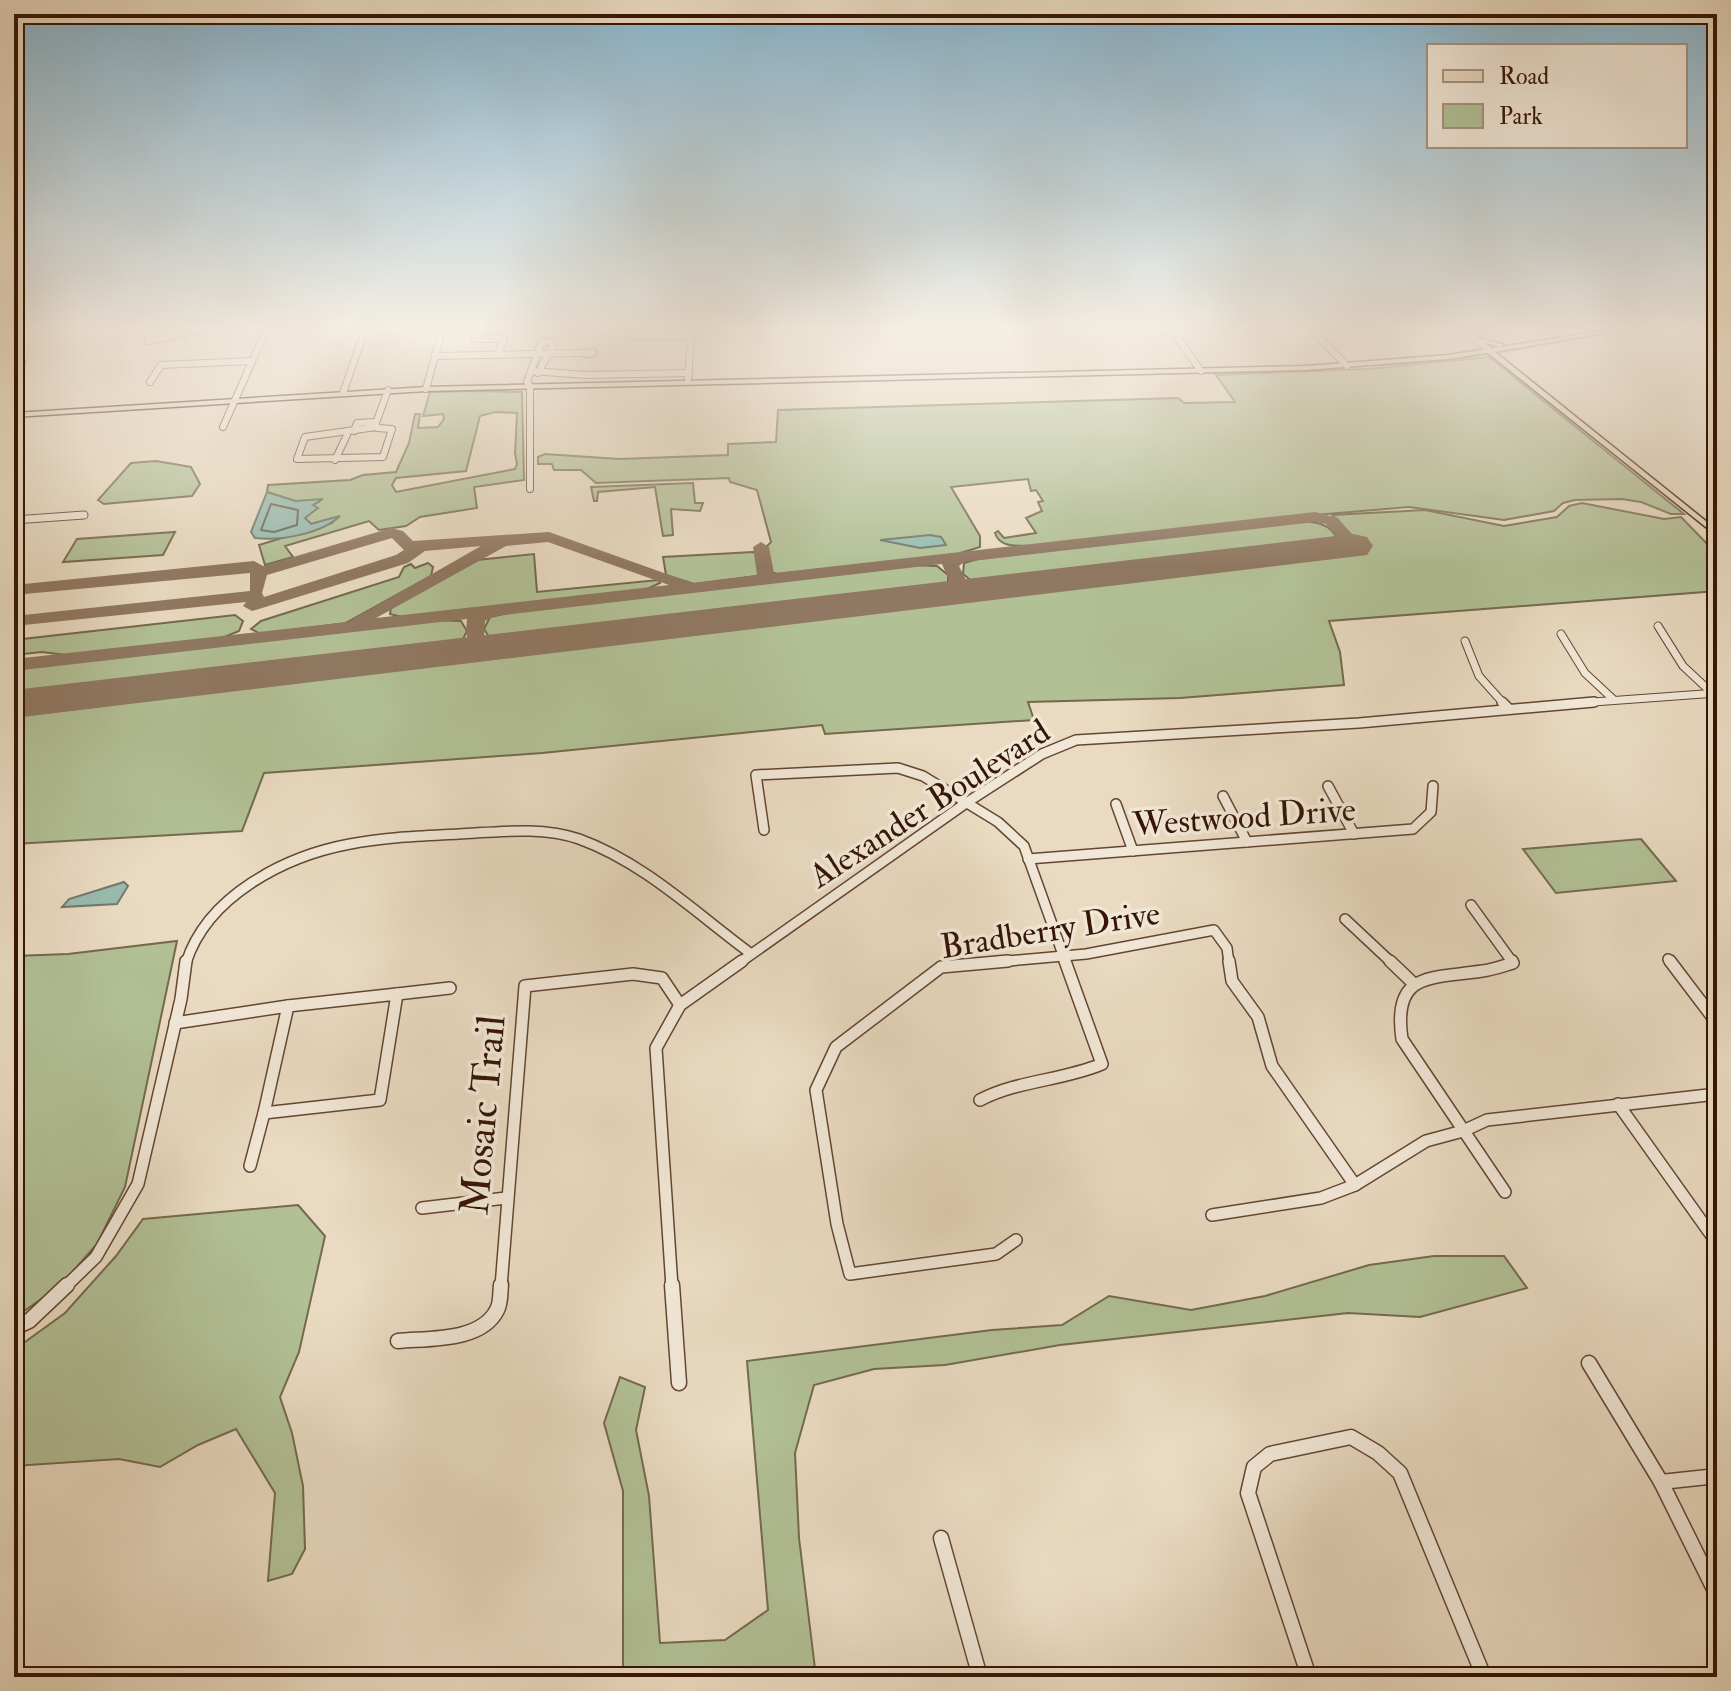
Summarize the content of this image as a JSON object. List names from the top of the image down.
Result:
{
  "streets": {
    "street": [
      "Alexander Boulevard",
      "Westwood Drive",
      "Bradberry Drive",
      "Mosaic Trail"
    ]
  },
  "crossings": [
    ["Alexander Boulevard", "Mosaic Trail"]
  ],
  "legend": ["Road", "Park"]
}
